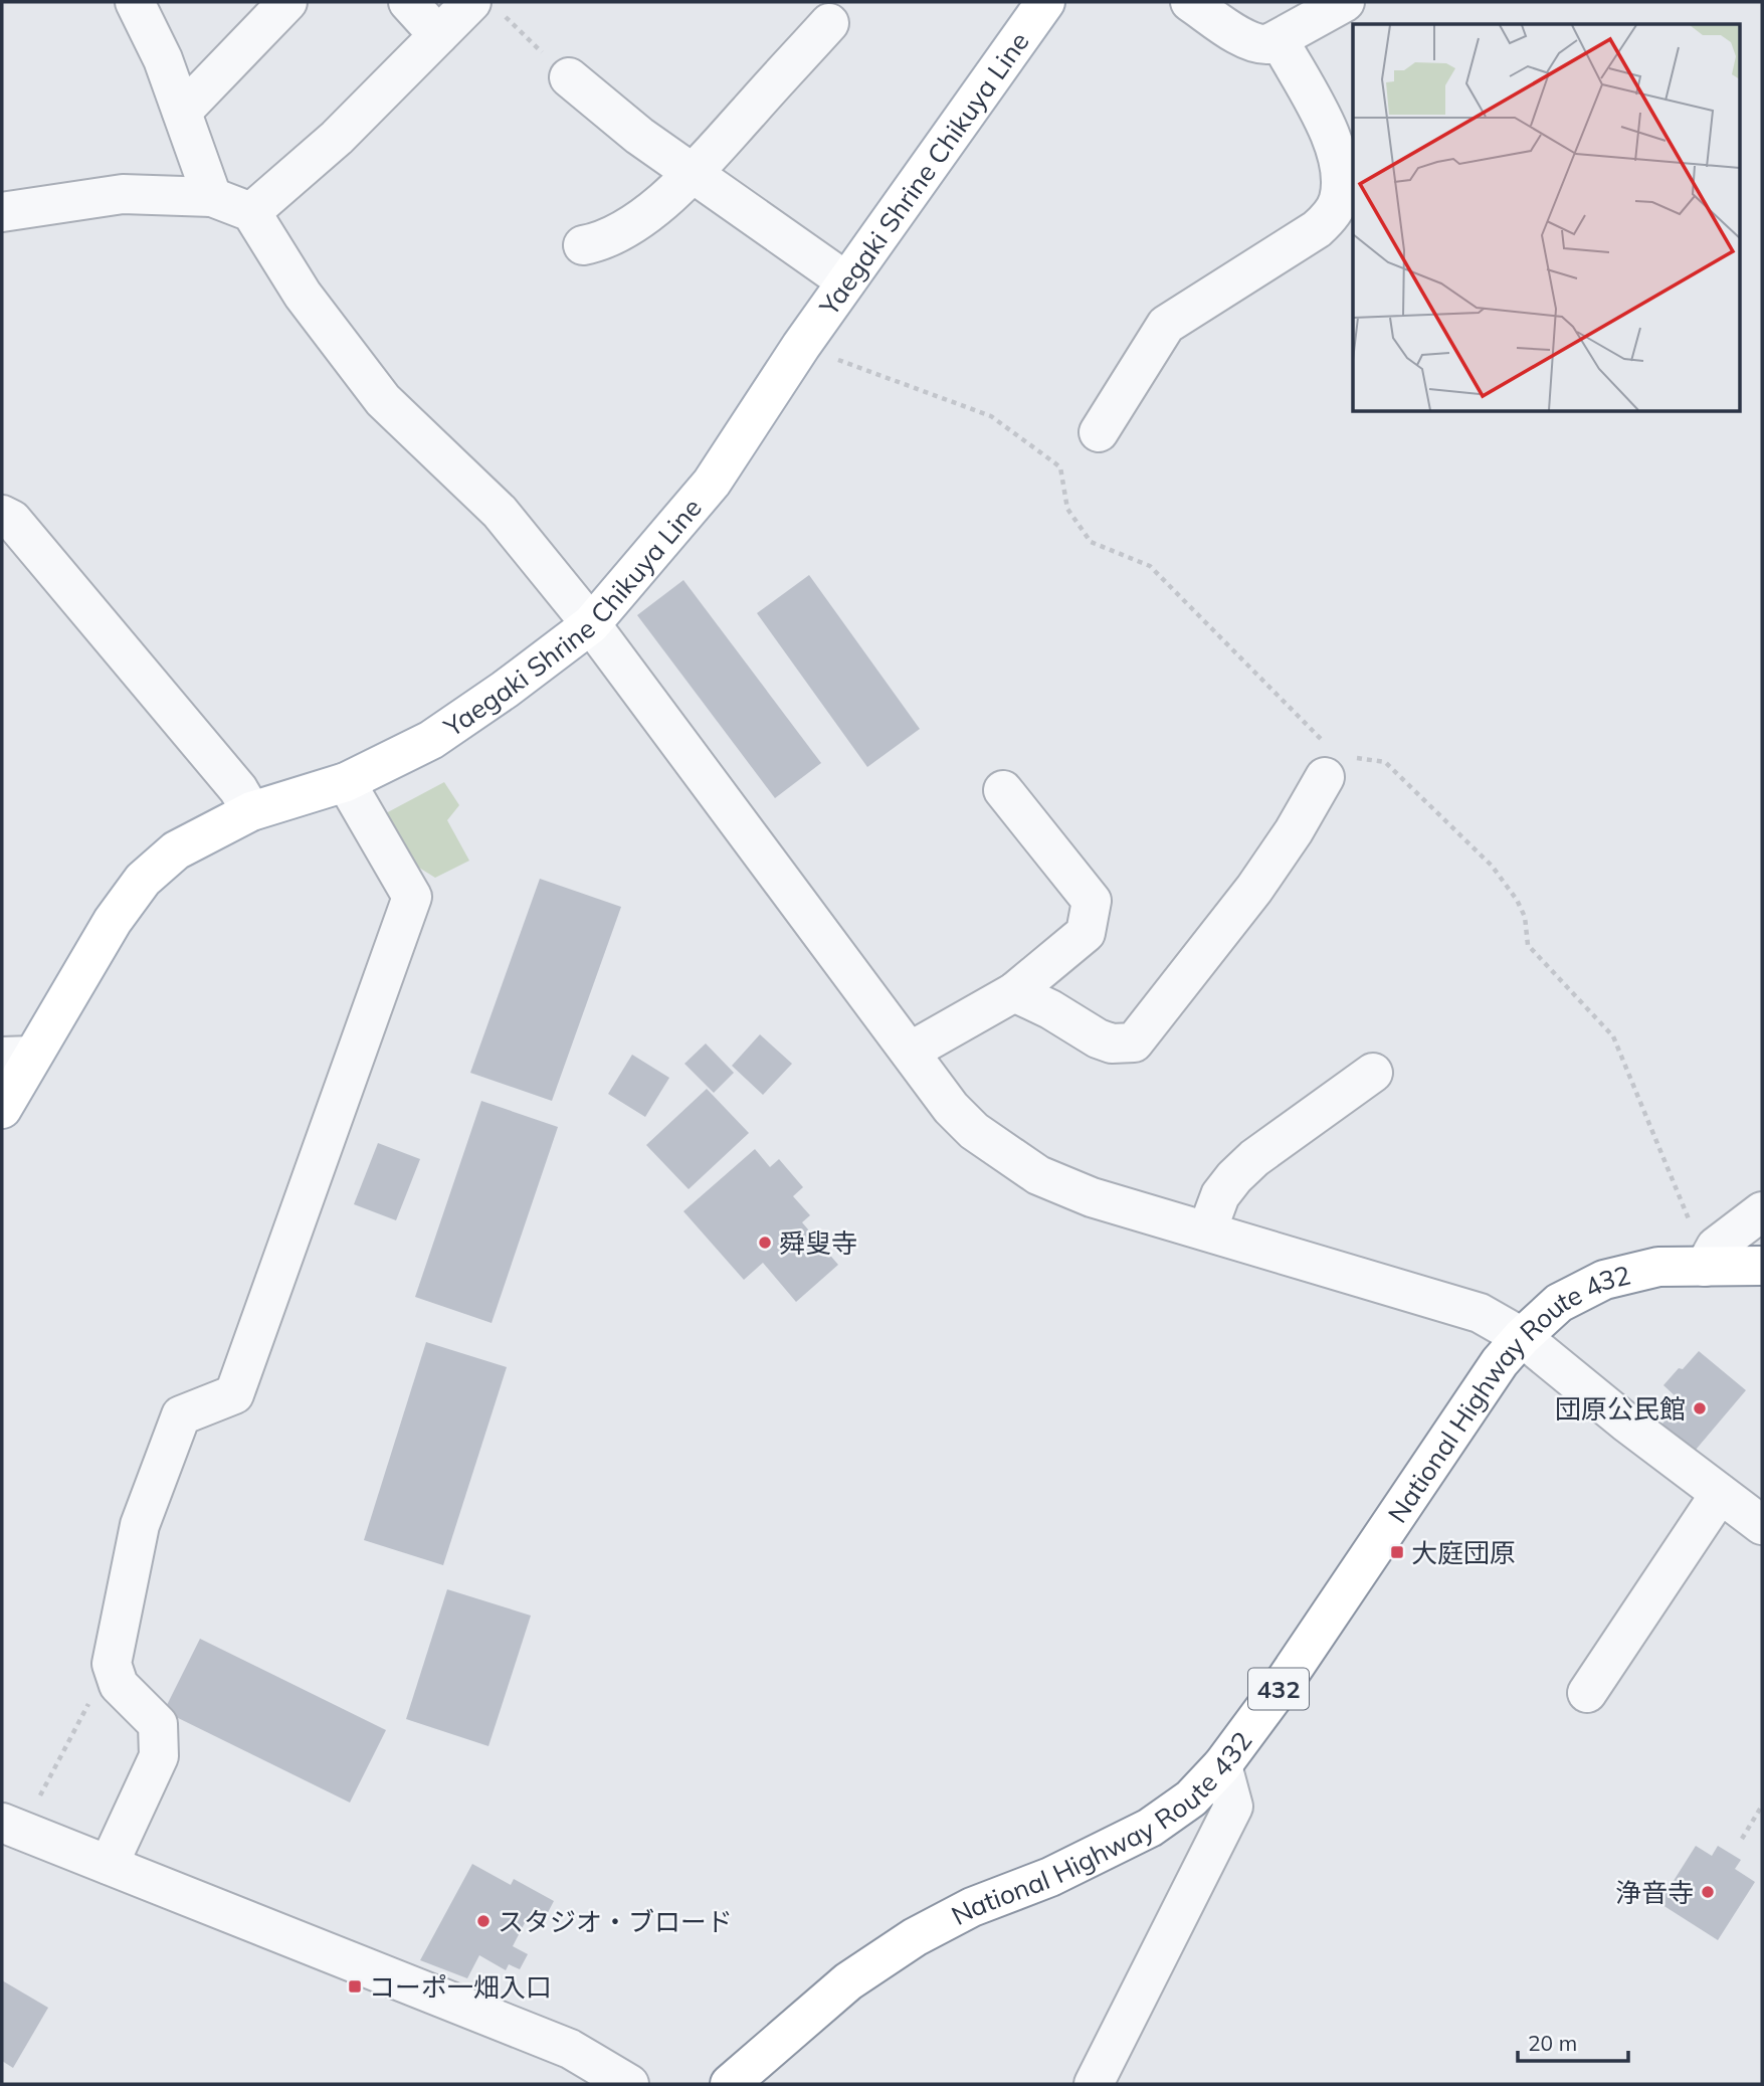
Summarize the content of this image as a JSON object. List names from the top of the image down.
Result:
{
  "streets": {
    "main road": ["Yaegaki Shrine Chikuya Line", "National Highway Route 432", "432"]
  },
  "places": {
    "other": [
      "舜叟寺",
      "団原公民館",
      "浄音寺",
      "スタジオ・ブロード"
    ],
    "transit": ["大庭団原", "コーポ一畑入口"]
  },
  "scale_bar": "20 m"
}
